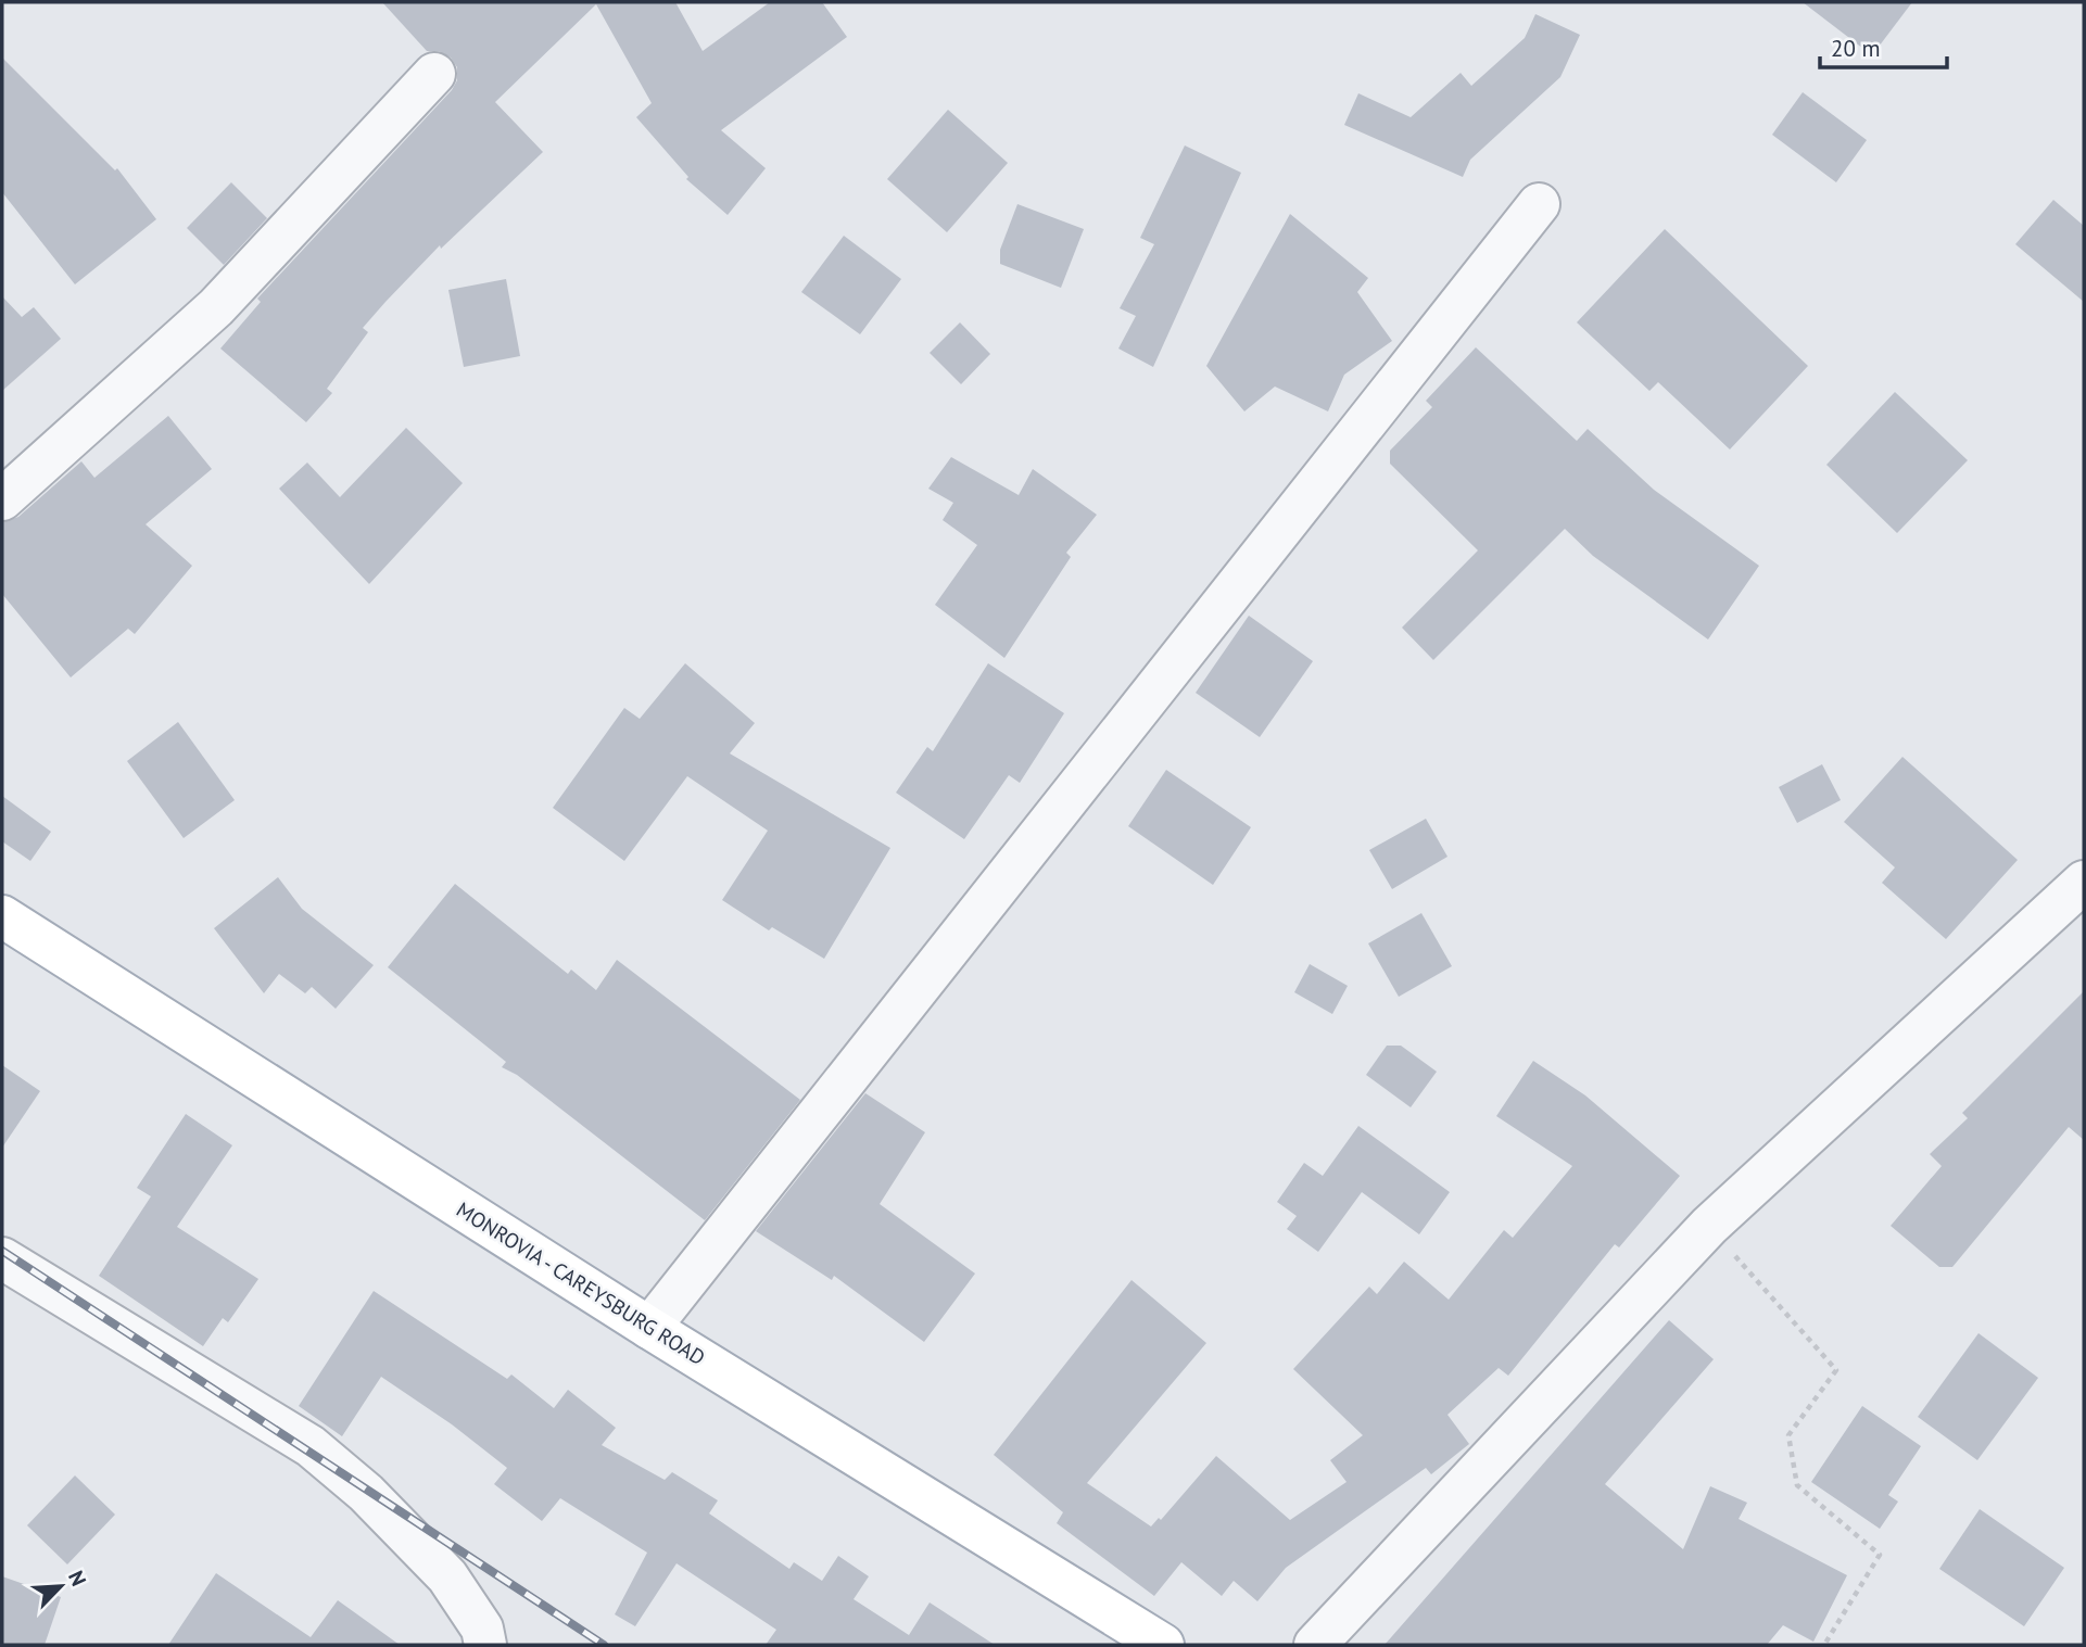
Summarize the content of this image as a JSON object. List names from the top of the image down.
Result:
{
  "streets": {
    "main road": ["MONROVIA - CAREYSBURG ROAD"]
  },
  "scale_bar": "20 m",
  "north": "top right"
}
